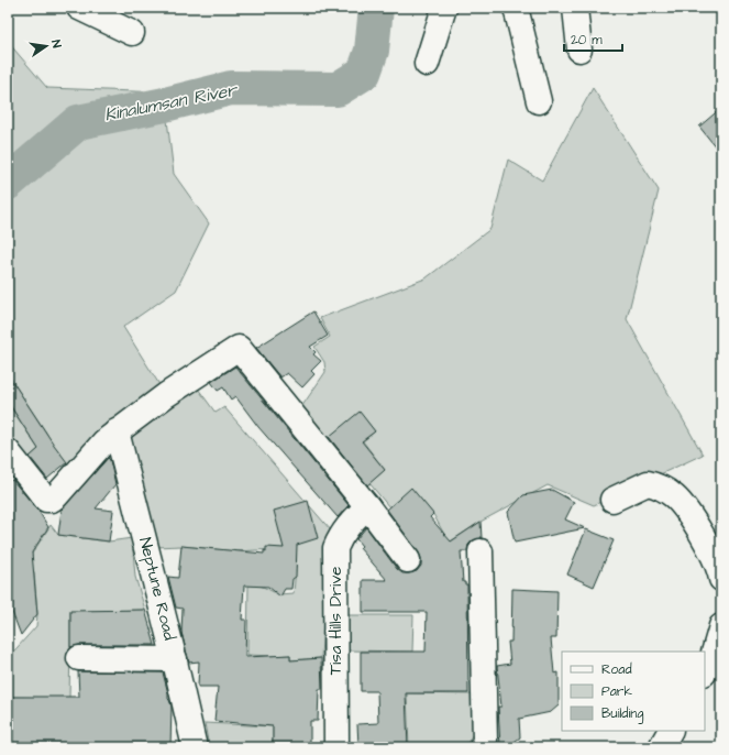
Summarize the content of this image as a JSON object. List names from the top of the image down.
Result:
{
  "streets": {
    "street": ["Neptune Road", "Tisa Hills Drive"]
  },
  "water": ["Kinalumsan River"],
  "legend": ["Road", "Park", "Building"],
  "scale_bar": "20 m",
  "north": "right"
}
